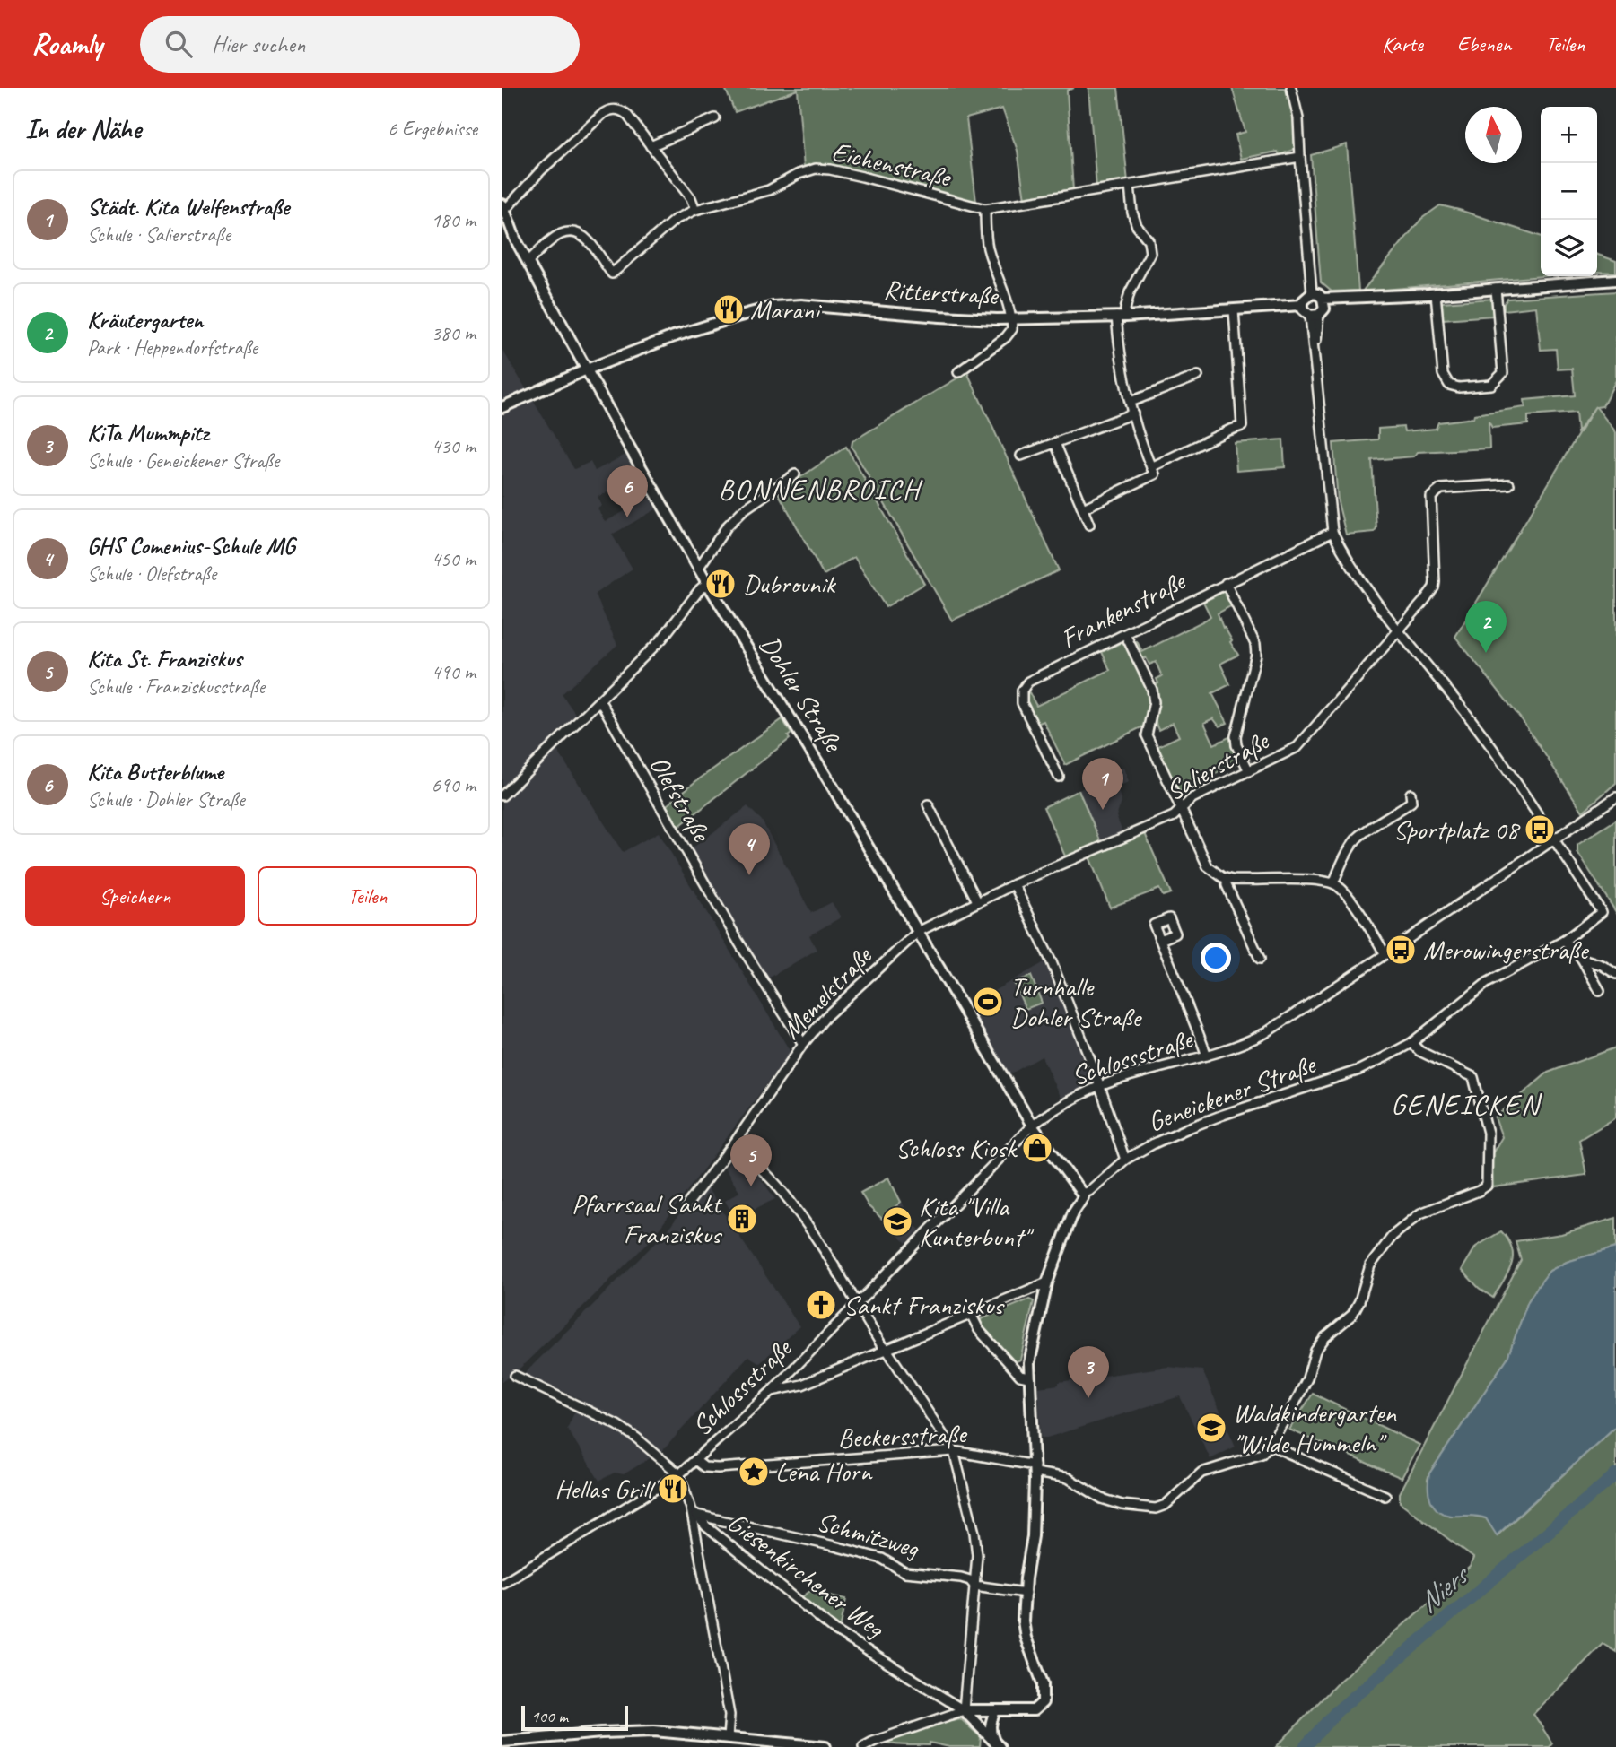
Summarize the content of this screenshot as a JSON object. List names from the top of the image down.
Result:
{
  "streets": {
    "main road": ["Ritterstraße", "Dohler Straße", "Geneickener Straße"],
    "street": [
      "Eichenstraße",
      "Frankenstraße",
      "Salierstraße",
      "Olefstraße",
      "Memelstraße",
      "Schlossstraße",
      "Beckersstraße",
      "Schmitzweg",
      "Giesenkirchener Weg"
    ]
  },
  "crossings": [
    ["Eichenstraße", "Dohler Straße"],
    ["Ritterstraße", "Dohler Straße"],
    ["Dohler Straße", "Memelstraße"],
    ["Dohler Straße", "Schlossstraße"],
    ["Dohler Straße", "Geneickener Straße"],
    ["Salierstraße", "Memelstraße"],
    ["Olefstraße", "Memelstraße"],
    ["Schlossstraße", "Geneickener Straße"],
    ["Schlossstraße", "Beckersstraße"],
    ["Geneickener Straße", "Beckersstraße"],
    ["Geneickener Straße", "Schmitzweg"],
    ["Geneickener Straße", "Giesenkirchener Weg"],
    ["Schmitzweg", "Giesenkirchener Weg"]
  ],
  "districts": ["BONNENBROICH", "GENEICKEN"],
  "water": ["Niers"],
  "places": {
    "restaurant": ["Marani", "Dubrovnik", "Hellas Grill"],
    "bus stop": ["Sportplatz 08", "Merowingerstraße"],
    "sports": ["Turnhalle Dohler Straße"],
    "shop": ["Schloss Kiosk"],
    "building": ["Pfarrsaal Sankt Franziskus"],
    "school or university": ["Kita \"Villa Kunterbunt\"", "Waldkindergarten \"Wilde Hummeln\""],
    "church": ["Sankt Franziskus"],
    "place": ["Lena Horn"]
  },
  "scale_bar": "100 m",
  "north": "top",
  "page": {
    "header": "Roamly",
    "search": "Hier suchen",
    "nav": ["Karte", "Ebenen", "Teilen"],
    "heading": ["In der Nähe", "6 Ergebnisse"],
    "map_buttons": ["+", "−"],
    "list": [
      {
        "mark": "1",
        "name": "Städt. Kita Welfenstraße",
        "note": "Schule · Salierstraße",
        "value": "180 m"
      },
      {
        "mark": "2",
        "name": "Kräutergarten",
        "note": "Park · Heppendorfstraße",
        "value": "380 m"
      },
      {
        "mark": "3",
        "name": "KiTa Mummpitz",
        "note": "Schule · Geneickener Straße",
        "value": "430 m"
      },
      {
        "mark": "4",
        "name": "GHS Comenius-Schule MG",
        "note": "Schule · Olefstraße",
        "value": "450 m"
      },
      {
        "mark": "5",
        "name": "Kita St. Franziskus",
        "note": "Schule · Franziskusstraße",
        "value": "490 m"
      },
      {
        "mark": "6",
        "name": "Kita Butterblume",
        "note": "Schule · Dohler Straße",
        "value": "690 m"
      }
    ],
    "pins": [
      "6",
      "2",
      "1",
      "4",
      "5",
      "3"
    ],
    "buttons": ["Speichern", "Teilen"],
    "scale": "100 m"
  }
}
